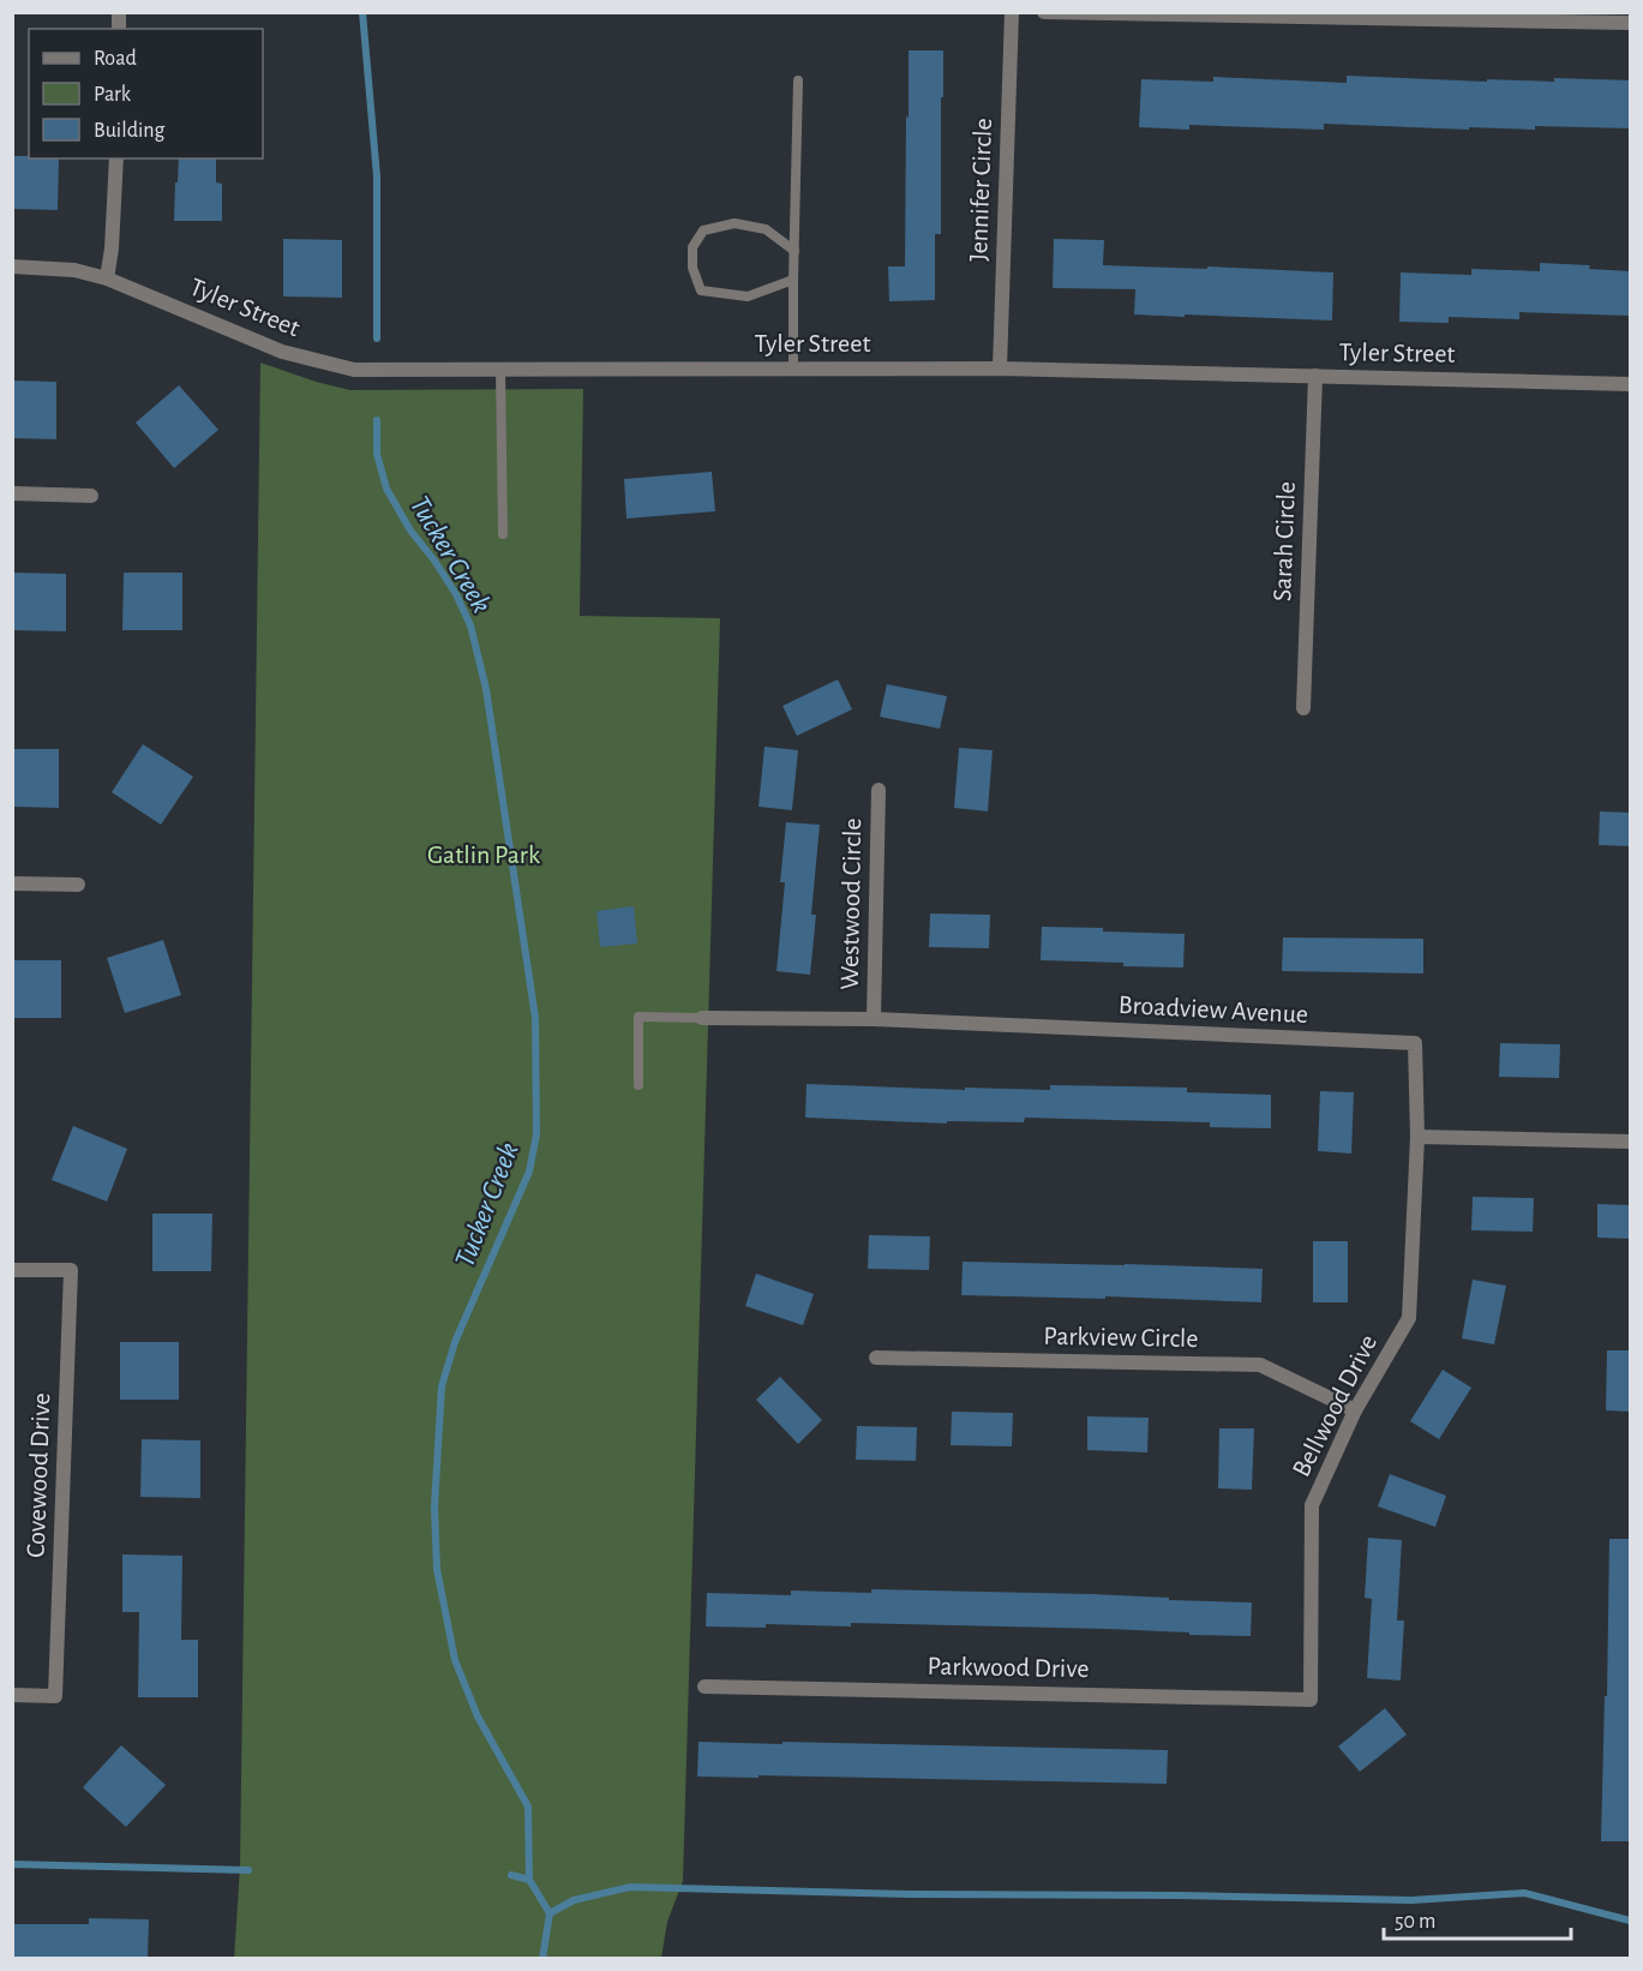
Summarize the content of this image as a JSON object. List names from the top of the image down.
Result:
{
  "streets": {
    "street": [
      "Jennifer Circle",
      "Tyler Street",
      "Sarah Circle",
      "Westwood Circle",
      "Broadview Avenue",
      "Parkview Circle",
      "Bellwood Drive",
      "Covewood Drive",
      "Parkwood Drive"
    ]
  },
  "crossings": [
    ["Jennifer Circle", "Tyler Street"],
    ["Tyler Street", "Sarah Circle"],
    ["Westwood Circle", "Broadview Avenue"],
    ["Broadview Avenue", "Bellwood Drive"],
    ["Parkview Circle", "Bellwood Drive"],
    ["Bellwood Drive", "Parkwood Drive"]
  ],
  "water": ["Tucker Creek"],
  "parks": ["Gatlin Park"],
  "legend": ["Road", "Park", "Building"],
  "scale_bar": "50 m"
}
